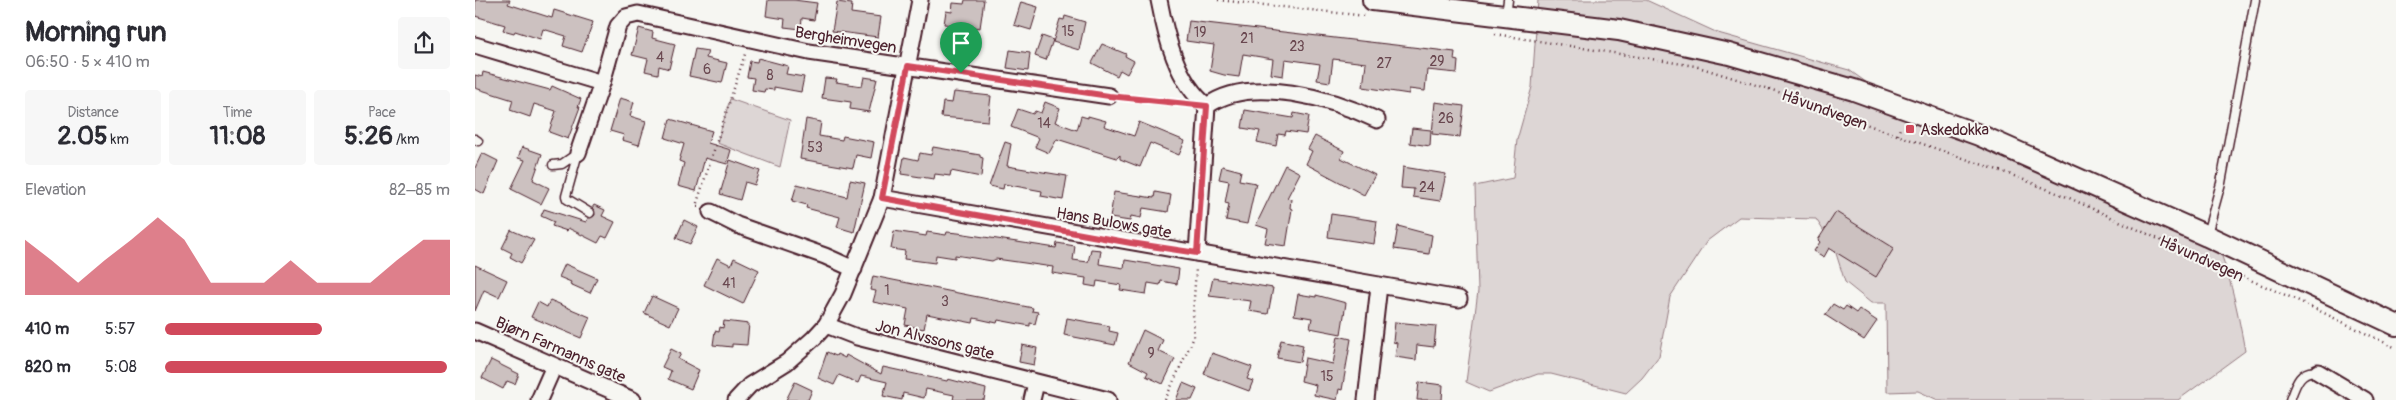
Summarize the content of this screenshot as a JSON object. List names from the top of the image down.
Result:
{
  "streets": {
    "main road": ["Håvundvegen"],
    "street": [
      "Bergheimvegen",
      "Hans Bulows gate",
      "Jon Alvssons gate",
      "Bjørn Farmanns gate"
    ]
  },
  "places": {
    "transit": ["Askedokka"]
  },
  "house_numbers": [
    "15",
    "19",
    "21",
    "23",
    "4",
    "29",
    "27",
    "6",
    "8",
    "26",
    "14",
    "53",
    "24",
    "41",
    "1",
    "3",
    "9",
    "15"
  ],
  "page": {
    "heading": ["Morning run", "06:50 · 5 × 410 m"],
    "stats": [
      ["Distance", "2.05 km"],
      ["Time", "11:08"],
      ["Pace", "5:26 /km"]
    ],
    "chart": ["Elevation", "82–85 m"],
    "list": [
      {
        "name": "410 m",
        "note": "5:57"
      },
      {
        "name": "820 m",
        "note": "5:08"
      }
    ]
  }
}
